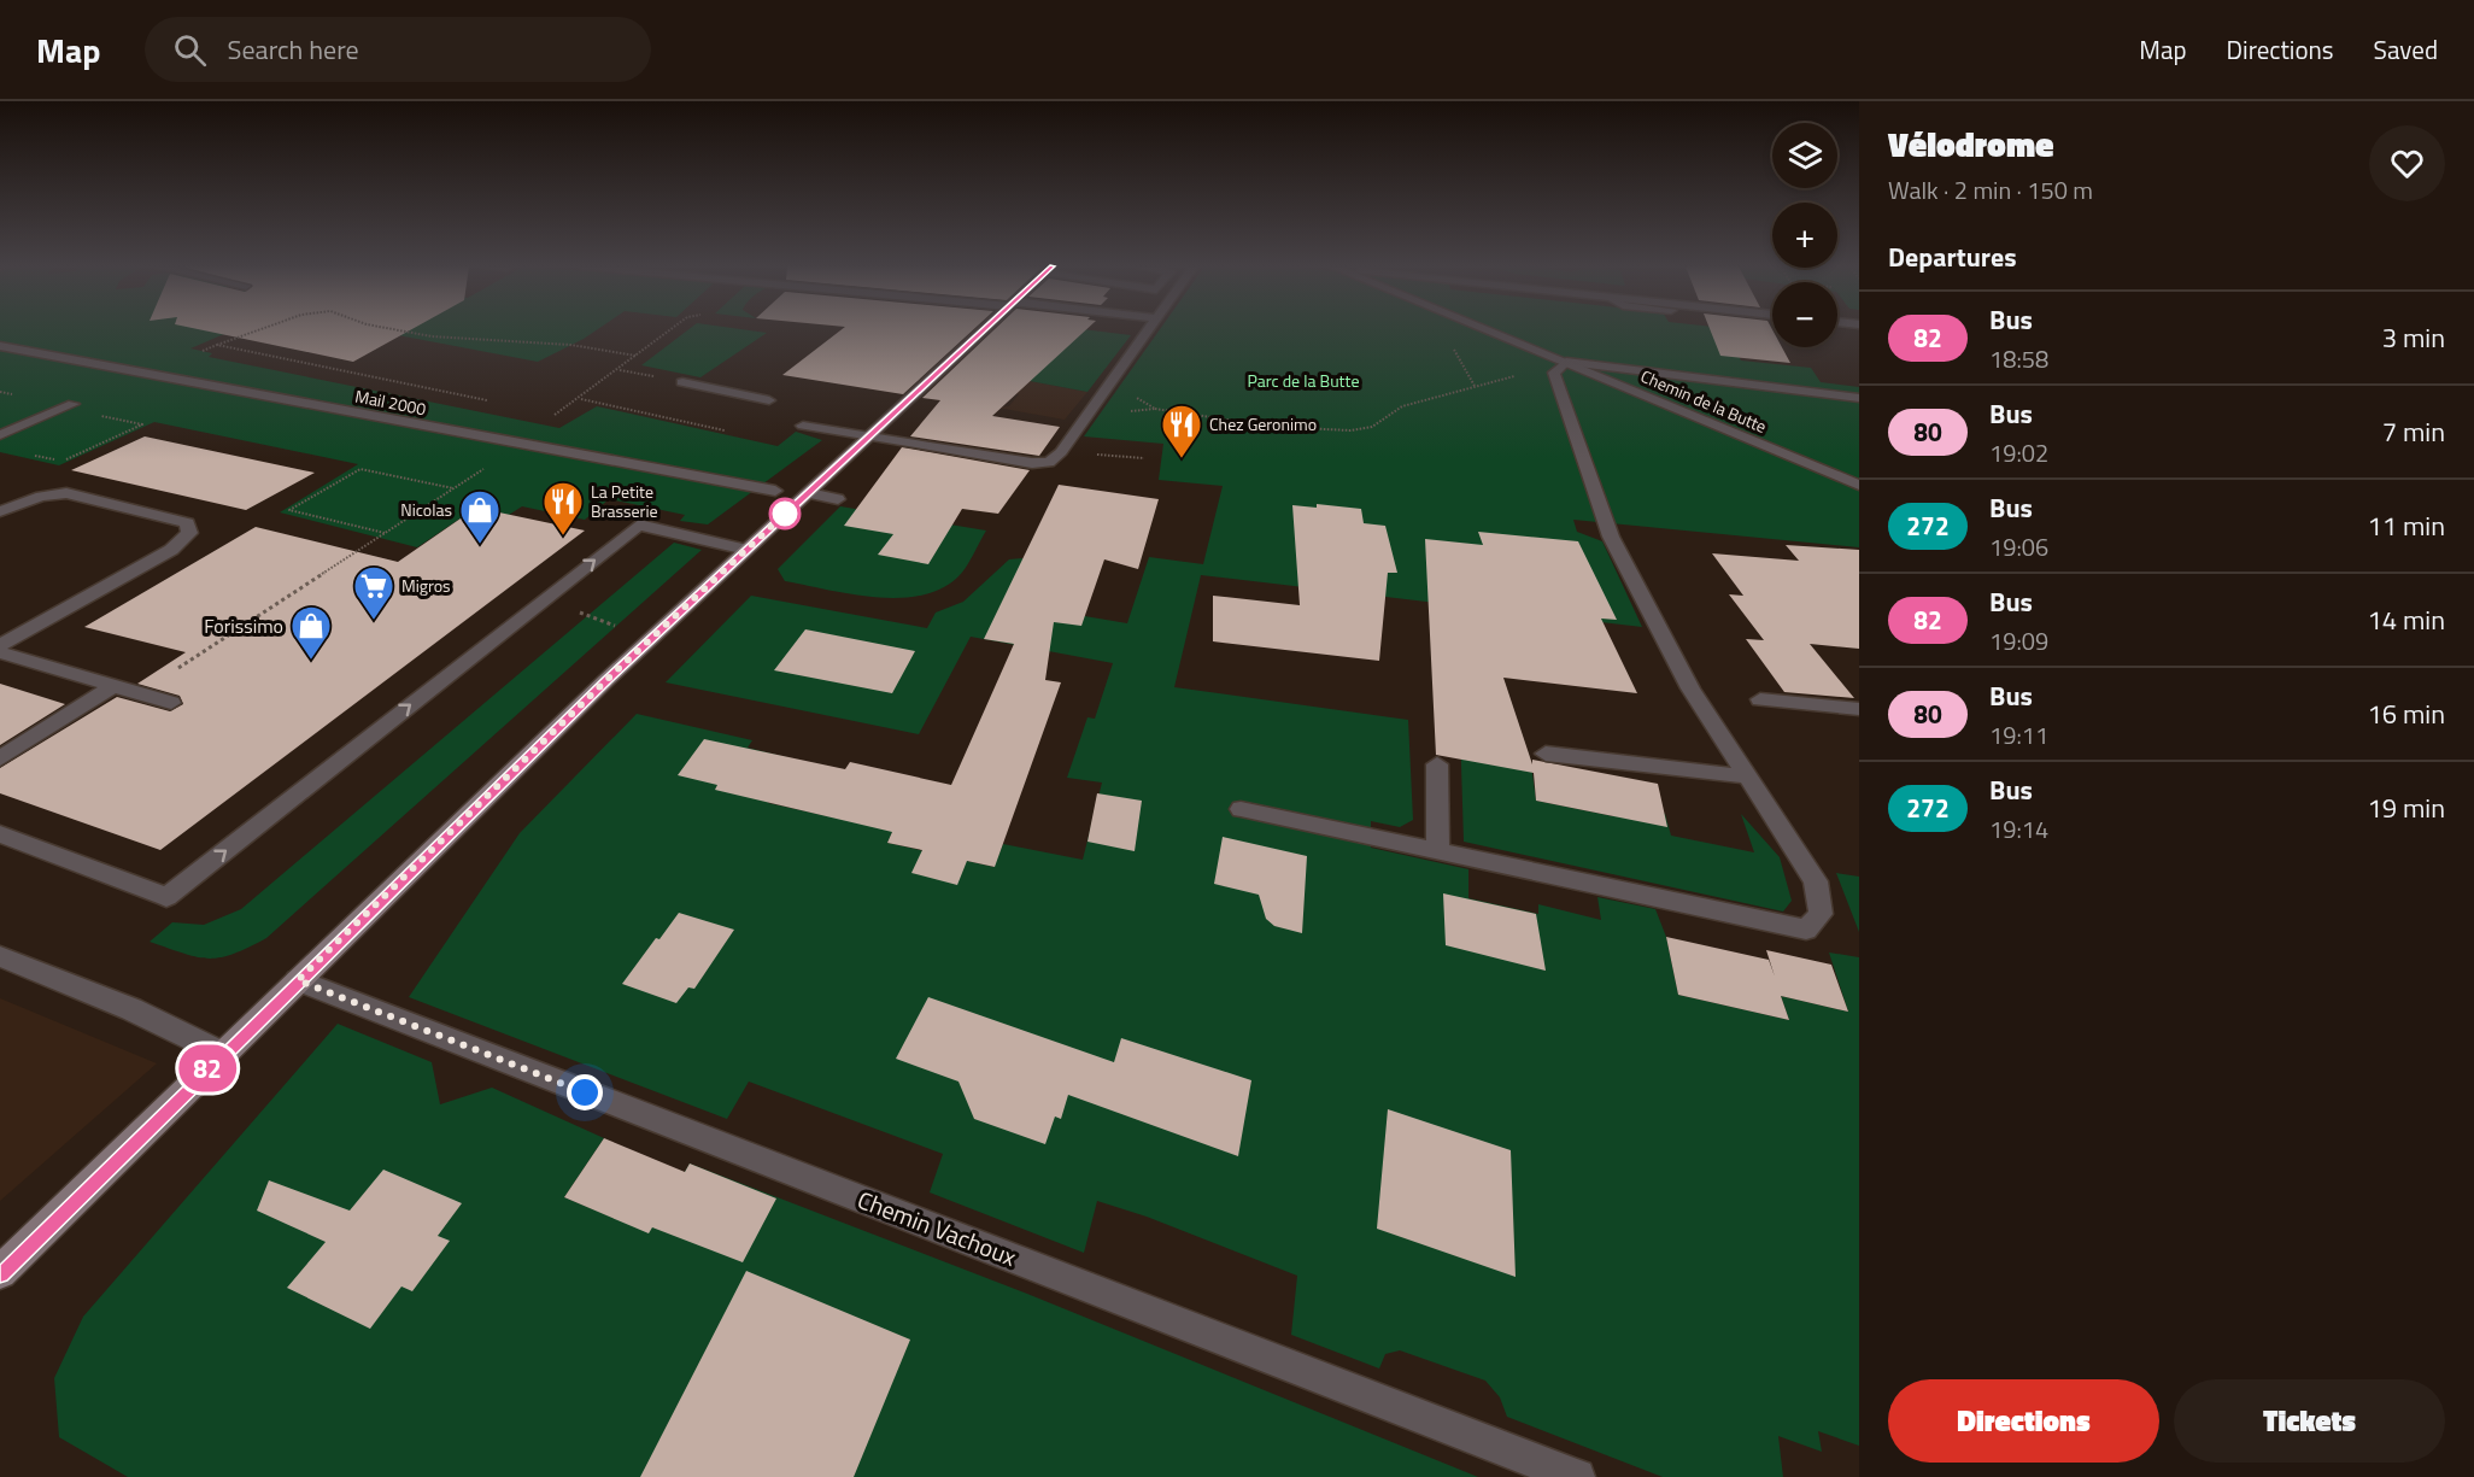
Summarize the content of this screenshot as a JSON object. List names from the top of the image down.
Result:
{
  "streets": {
    "street": ["Chemin de la Butte", "Mail 2000", "Chemin Vachoux"]
  },
  "parks": ["Parc de la Butte"],
  "places": {
    "restaurant": ["Chez Geronimo", "La Petite Brasserie"],
    "shop": ["Nicolas", "Forissimo"],
    "supermarket": ["Migros"]
  },
  "lines": ["bus line 82"],
  "page": {
    "header": "Map",
    "search": "Search here",
    "nav": ["Map", "Directions", "Saved"],
    "on_map": "82",
    "heading": [
      ["Vélodrome", "Walk · 2 min · 150 m"],
      "Departures"
    ],
    "map_buttons": ["+", "−"],
    "list": [
      {
        "mark": "82",
        "name": "Bus",
        "note": "18:58",
        "value": "3 min"
      },
      {
        "mark": "80",
        "name": "Bus",
        "note": "19:02",
        "value": "7 min"
      },
      {
        "mark": "272",
        "name": "Bus",
        "note": "19:06",
        "value": "11 min"
      },
      {
        "mark": "82",
        "name": "Bus",
        "note": "19:09",
        "value": "14 min"
      },
      {
        "mark": "80",
        "name": "Bus",
        "note": "19:11",
        "value": "16 min"
      },
      {
        "mark": "272",
        "name": "Bus",
        "note": "19:14",
        "value": "19 min"
      }
    ],
    "buttons": ["Directions", "Tickets"]
  }
}
